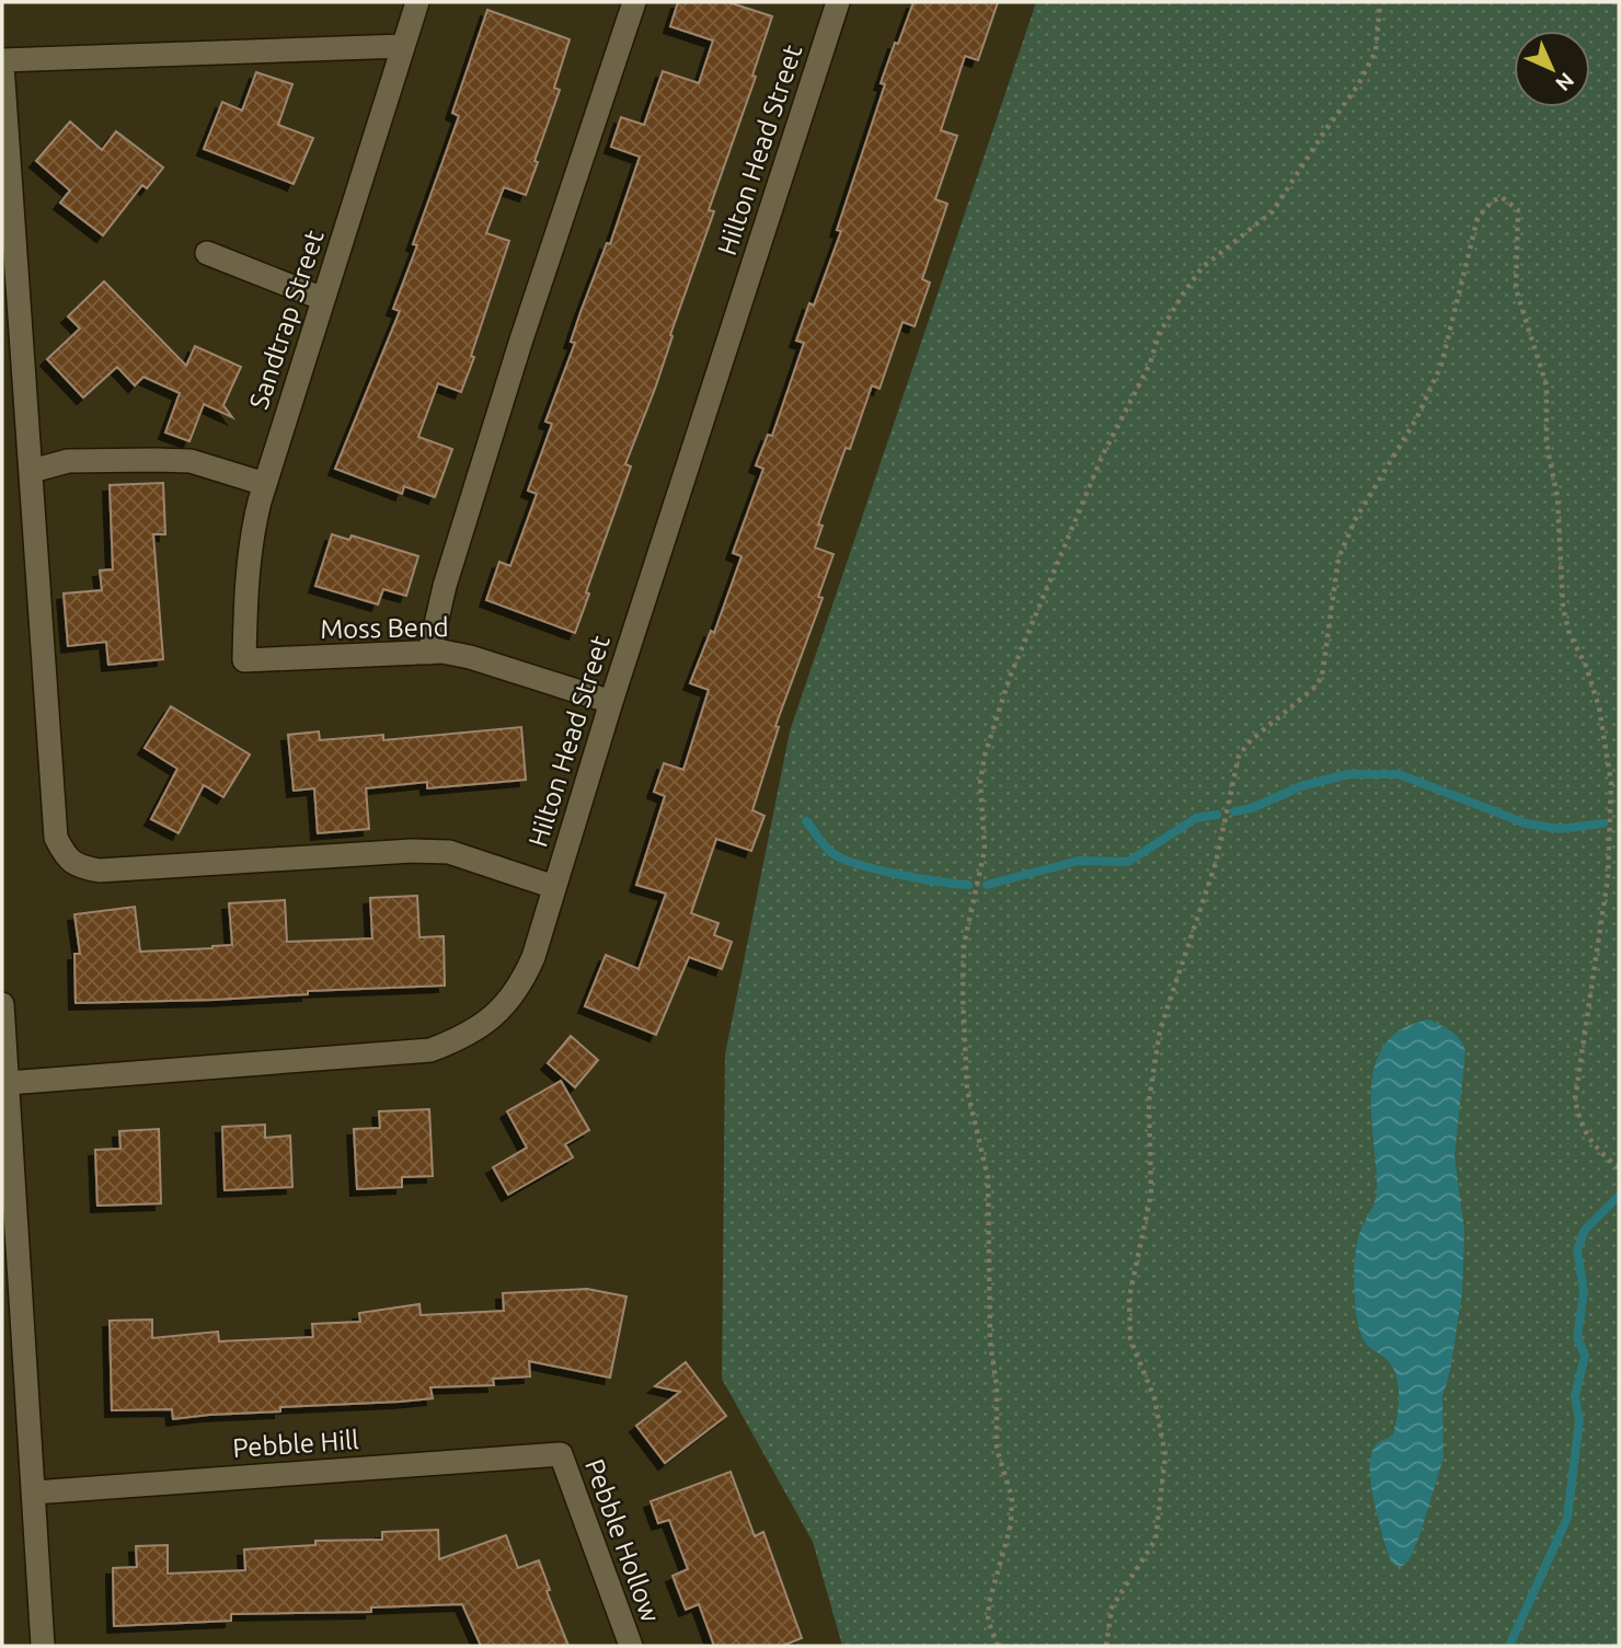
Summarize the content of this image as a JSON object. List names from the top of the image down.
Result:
{
  "streets": {
    "street": [
      "Hilton Head Street",
      "Sandtrap Street",
      "Moss Bend",
      "Pebble Hill",
      "Pebble Hollow"
    ]
  },
  "crossings": [
    ["Hilton Head Street", "Moss Bend"],
    ["Sandtrap Street", "Moss Bend"],
    ["Pebble Hill", "Pebble Hollow"]
  ],
  "north": "bottom right"
}
